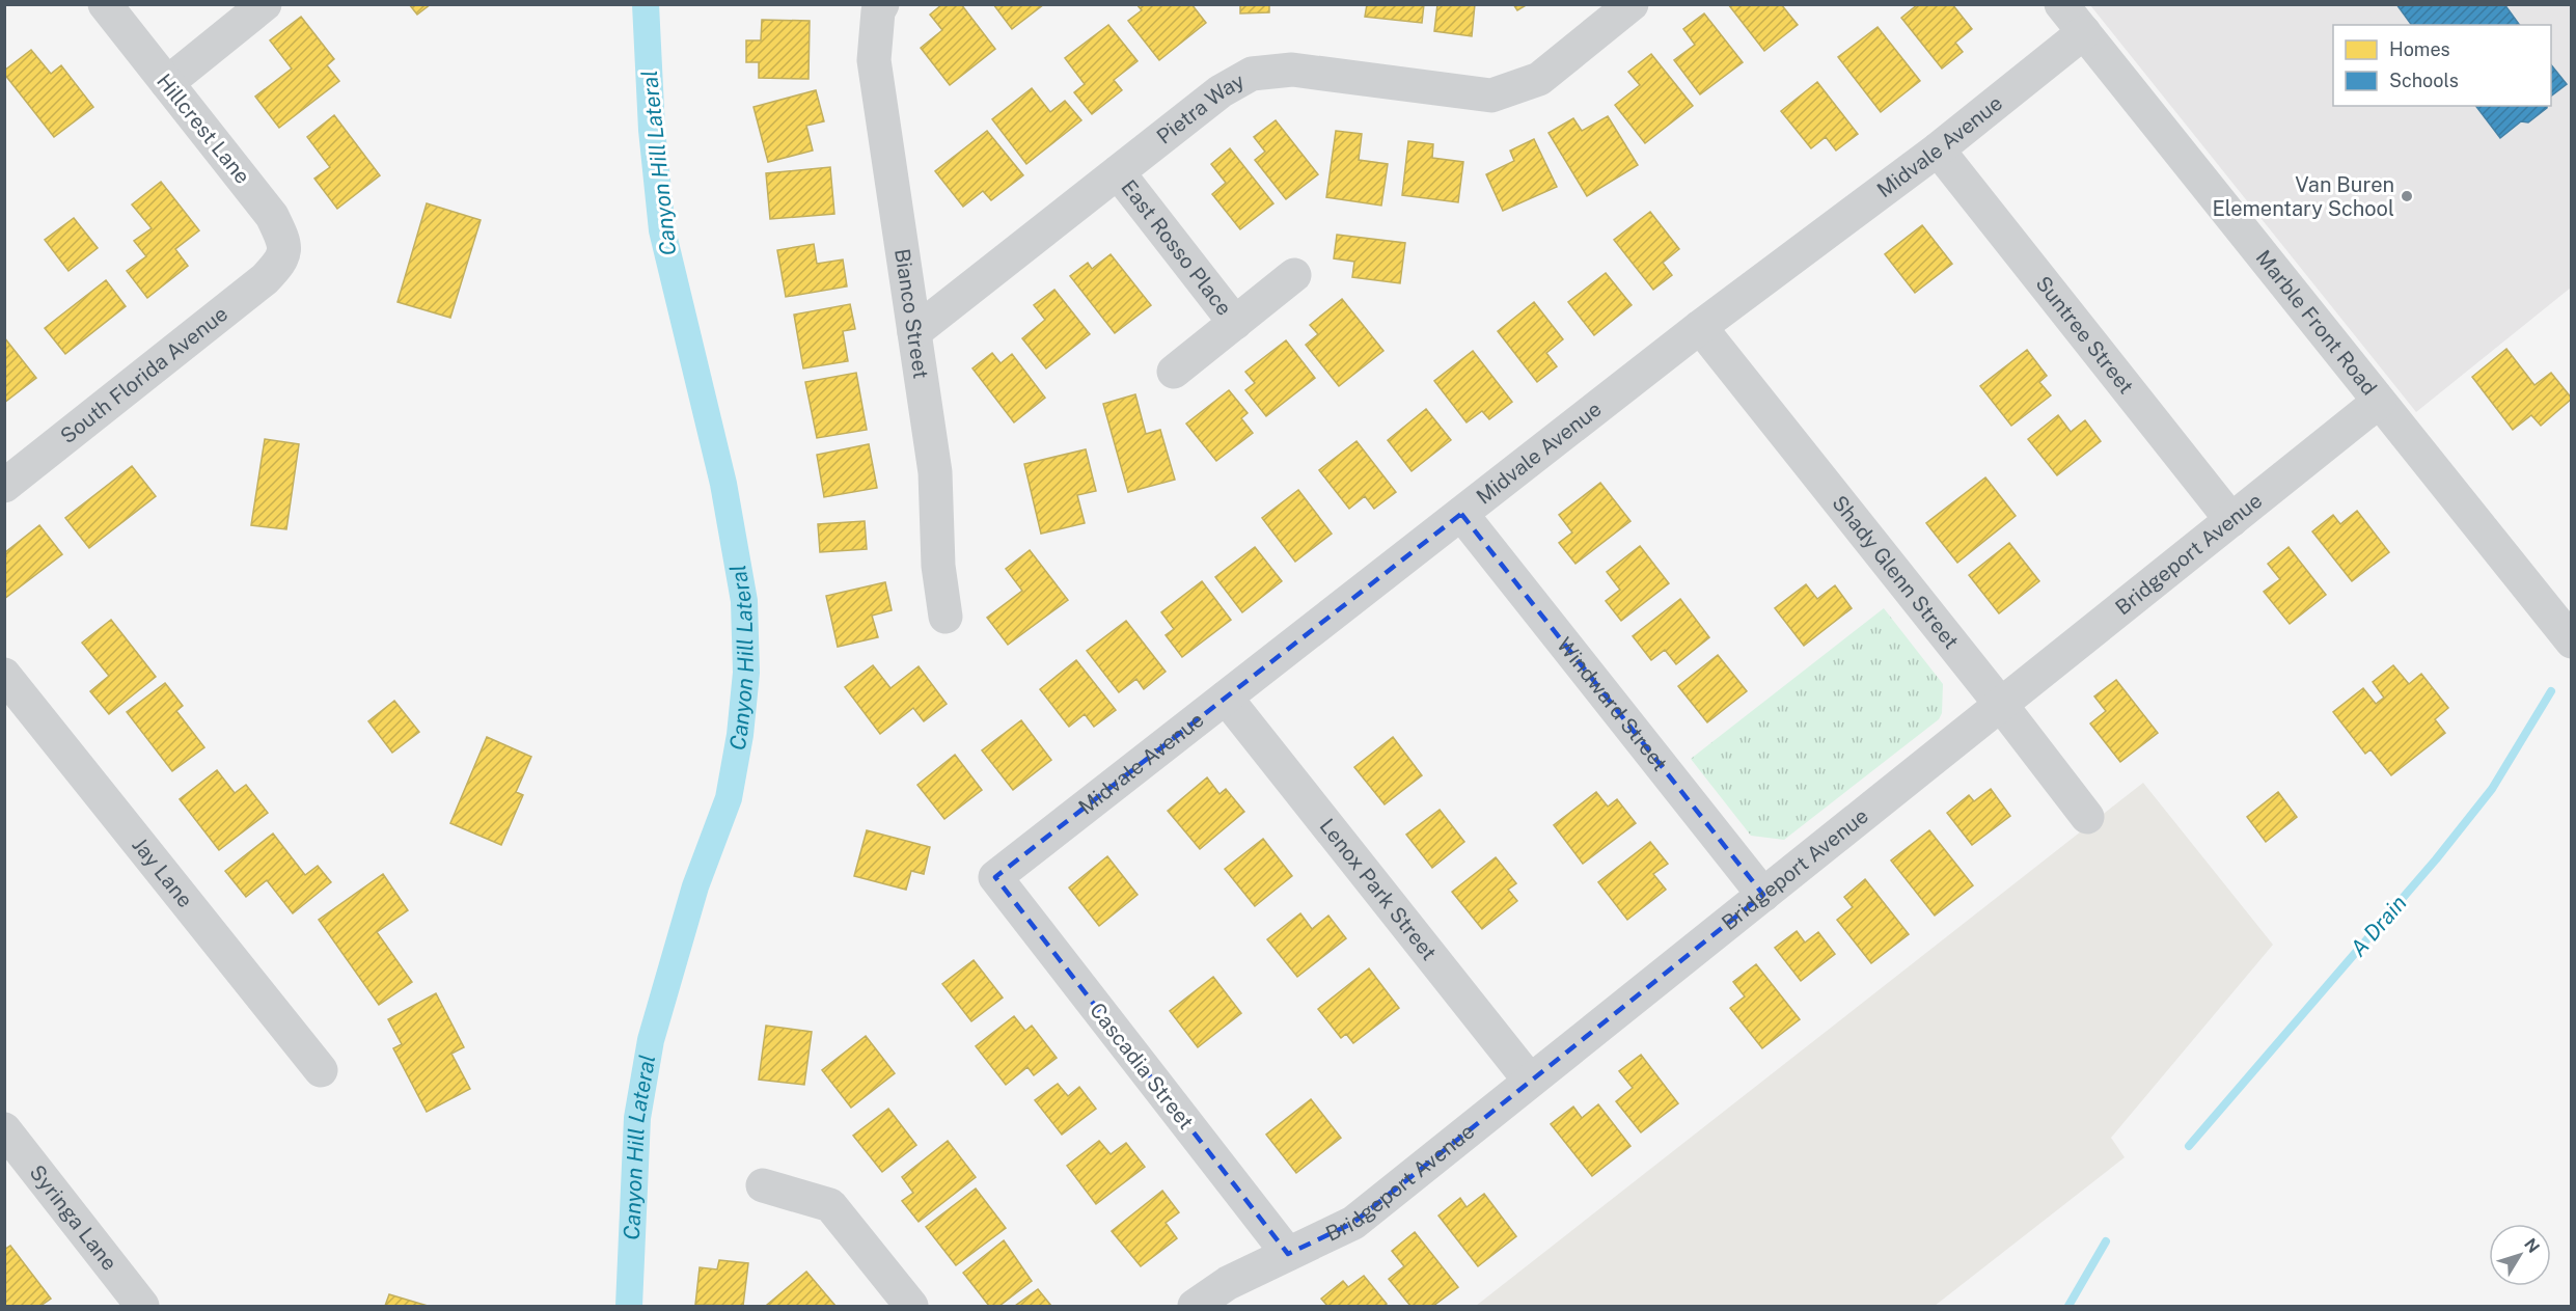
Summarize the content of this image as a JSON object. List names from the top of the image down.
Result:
{
  "streets": {
    "street": [
      "Pietra Way",
      "Hillcrest Lane",
      "Midvale Avenue",
      "East Rosso Place",
      "Bianco Street",
      "Marble Front Road",
      "Suntree Street",
      "South Florida Avenue",
      "Bridgeport Avenue",
      "Shady Glenn Street",
      "Windward Street",
      "Jay Lane",
      "Lenox Park Street",
      "Cascadia Street",
      "Syringa Lane"
    ]
  },
  "crossings": [
    ["Pietra Way", "East Rosso Place"],
    ["Pietra Way", "Bianco Street"],
    ["Hillcrest Lane", "South Florida Avenue"],
    ["Midvale Avenue", "Marble Front Road"],
    ["Midvale Avenue", "Suntree Street"],
    ["Midvale Avenue", "Shady Glenn Street"],
    ["Midvale Avenue", "Windward Street"],
    ["Midvale Avenue", "Lenox Park Street"],
    ["Midvale Avenue", "Cascadia Street"],
    ["Marble Front Road", "Bridgeport Avenue"],
    ["Suntree Street", "Bridgeport Avenue"],
    ["Bridgeport Avenue", "Shady Glenn Street"],
    ["Bridgeport Avenue", "Windward Street"],
    ["Bridgeport Avenue", "Lenox Park Street"],
    ["Bridgeport Avenue", "Cascadia Street"]
  ],
  "water": ["Canyon Hill Lateral", "A Drain"],
  "places": ["Van Buren Elementary School"],
  "legend": ["Homes", "Schools"],
  "north": "top right"
}
